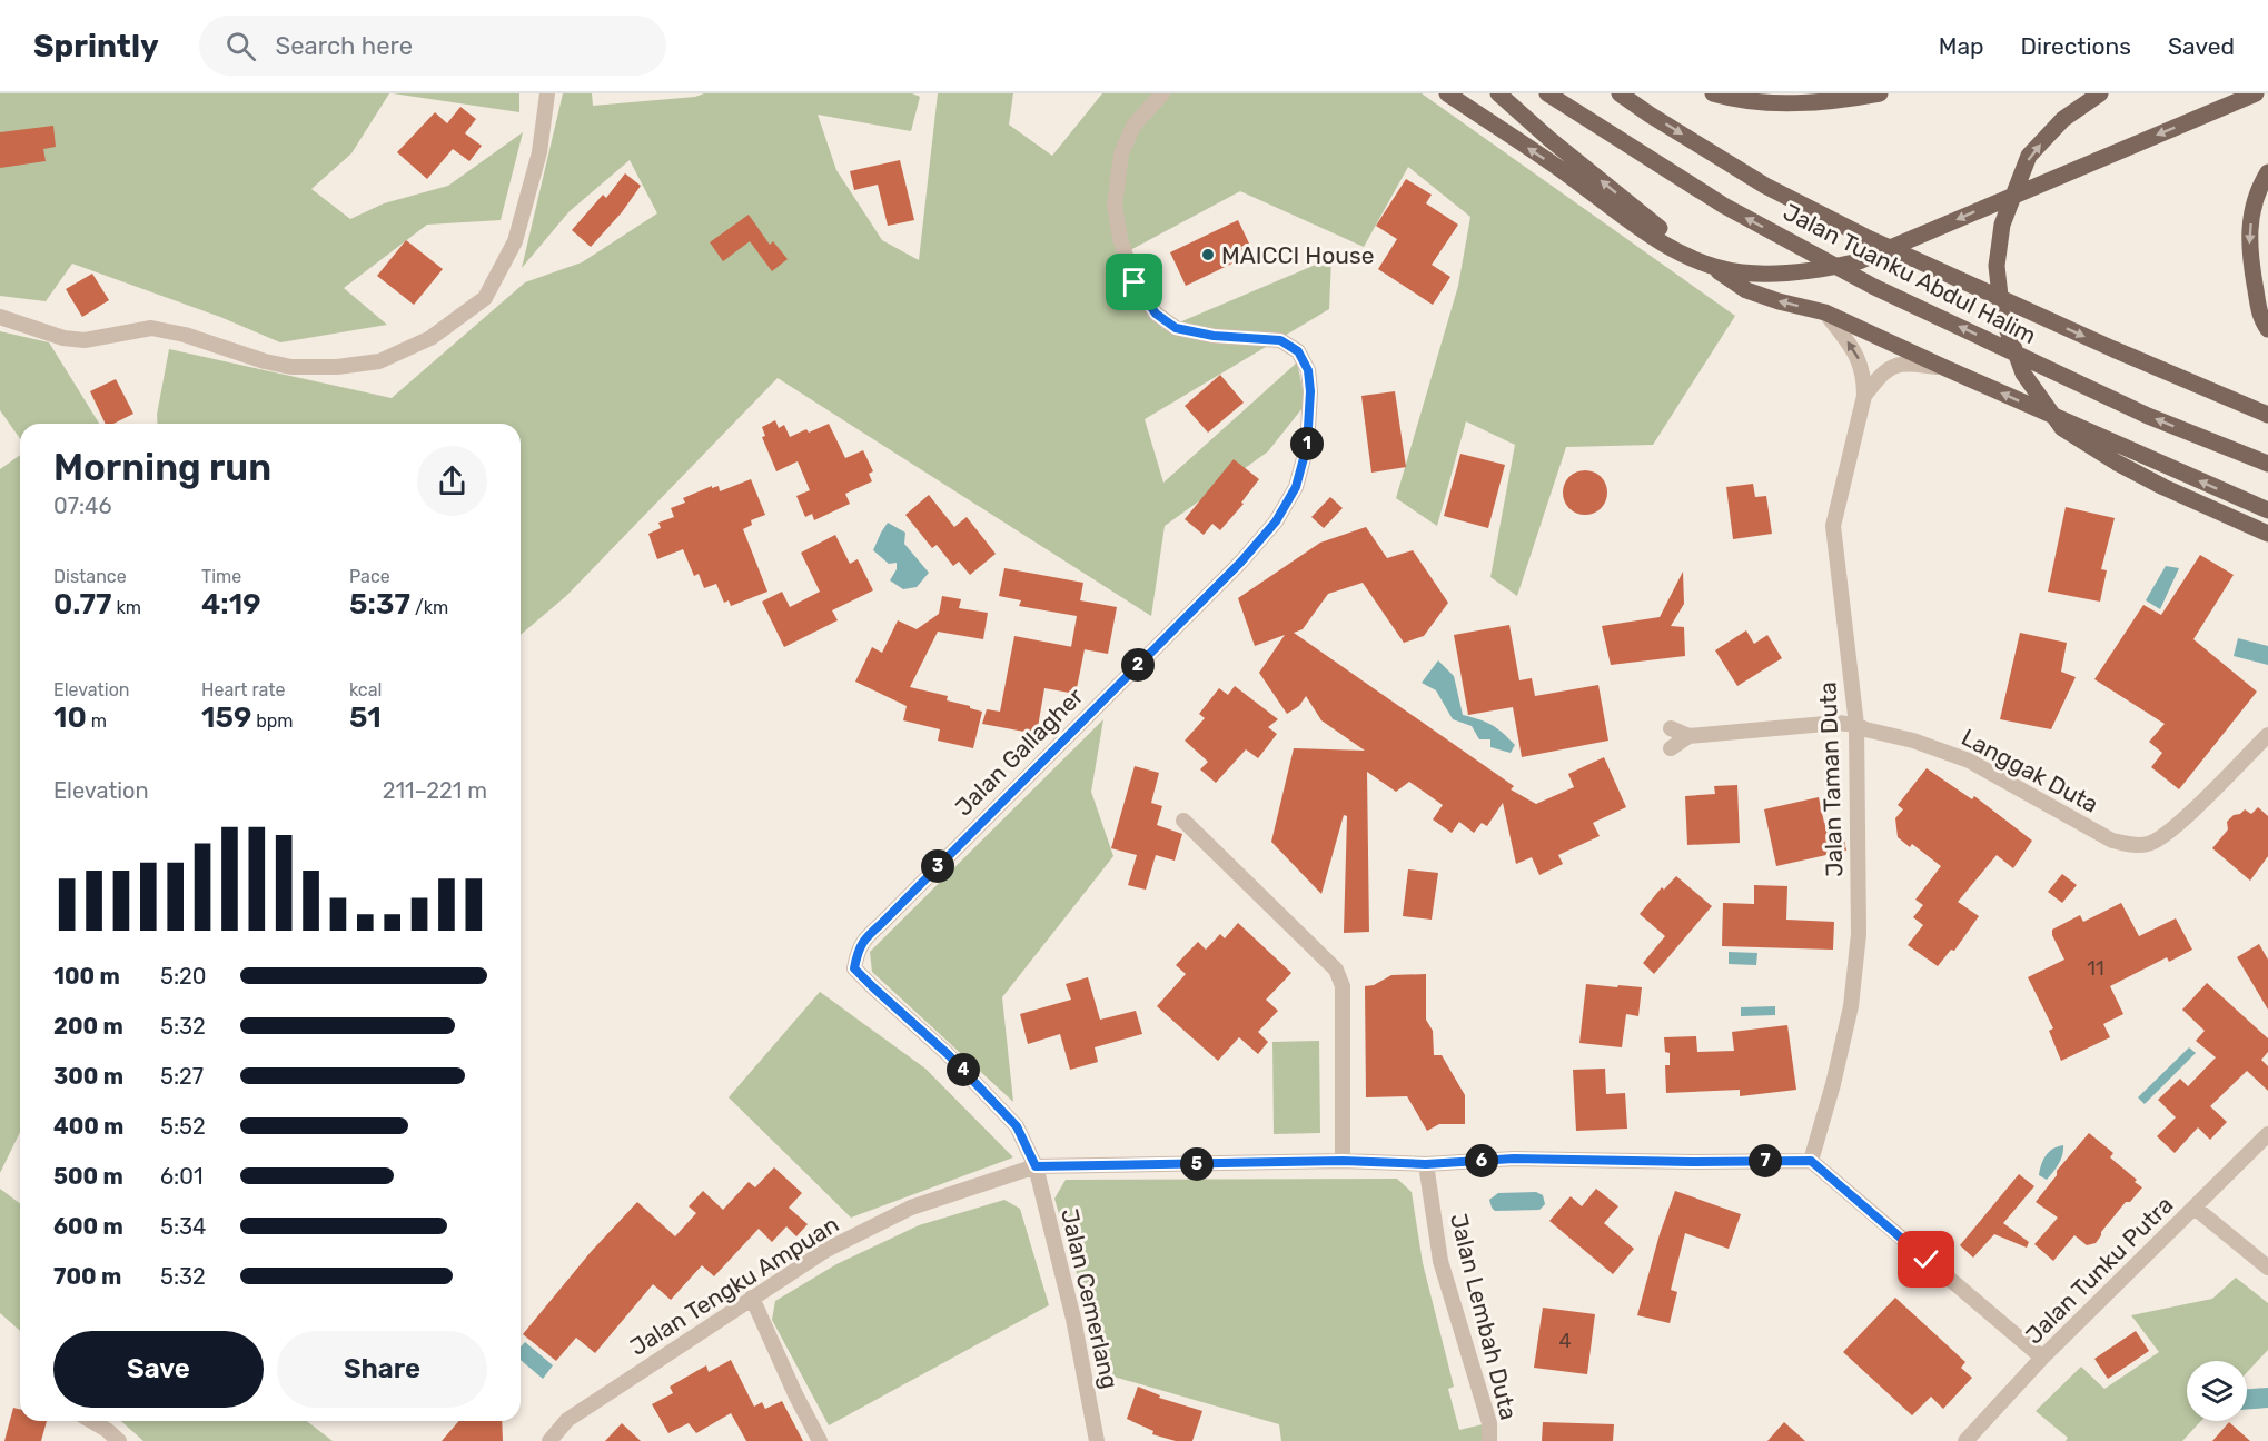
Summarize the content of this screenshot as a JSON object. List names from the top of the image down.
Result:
{
  "streets": {
    "main road": ["Jalan Tuanku Abdul Halim"],
    "street": [
      "Jalan Gallagher",
      "Langgak Duta",
      "Jalan Taman Duta",
      "Jalan Tunku Putra",
      "Jalan Tengku Ampuan",
      "Jalan Cemerlang",
      "Jalan Lembah Duta"
    ]
  },
  "crossings": [
    ["Jalan Gallagher", "Jalan Tengku Ampuan"],
    ["Jalan Gallagher", "Jalan Cemerlang"],
    ["Langgak Duta", "Jalan Taman Duta"],
    ["Jalan Taman Duta", "Jalan Tengku Ampuan"],
    ["Jalan Tengku Ampuan", "Jalan Cemerlang"],
    ["Jalan Tengku Ampuan", "Jalan Lembah Duta"]
  ],
  "places": ["MAICCI House"],
  "house_numbers": ["11", "4"],
  "page": {
    "header": "Sprintly",
    "search": "Search here",
    "nav": ["Map", "Directions", "Saved"],
    "heading": ["Morning run", "07:46"],
    "pins": [
      "1",
      "2",
      "3",
      "4",
      "6",
      "7",
      "5"
    ],
    "stats": [
      ["Distance", "0.77 km"],
      ["Time", "4:19"],
      ["Pace", "5:37 /km"],
      ["Elevation", "10 m"],
      ["Heart rate", "159 bpm"],
      ["kcal", "51"]
    ],
    "chart": ["Elevation", "211–221 m"],
    "list": [
      {
        "name": "100 m",
        "note": "5:20"
      },
      {
        "name": "200 m",
        "note": "5:32"
      },
      {
        "name": "300 m",
        "note": "5:27"
      },
      {
        "name": "400 m",
        "note": "5:52"
      },
      {
        "name": "500 m",
        "note": "6:01"
      },
      {
        "name": "600 m",
        "note": "5:34"
      },
      {
        "name": "700 m",
        "note": "5:32"
      }
    ],
    "buttons": ["Save", "Share"]
  }
}
